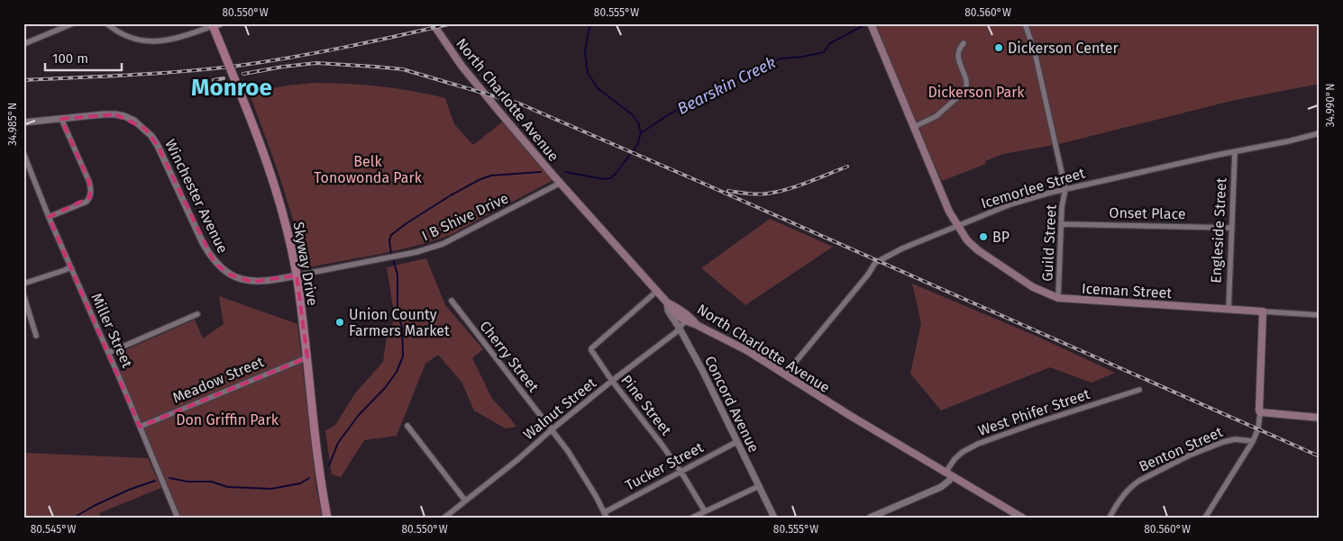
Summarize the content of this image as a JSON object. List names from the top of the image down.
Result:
{
  "streets": {
    "main road": ["North Charlotte Avenue", "Skyway Drive", "Iceman Street"],
    "street": [
      "Icemorlee Street",
      "Winchester Avenue",
      "Onset Place",
      "I B Shive Drive",
      "Engleside Street",
      "Guild Street",
      "Miller Street",
      "Cherry Street",
      "Meadow Street",
      "Concord Avenue",
      "Pine Street",
      "Walnut Street",
      "West Phifer Street",
      "Benton Street",
      "Tucker Street"
    ]
  },
  "crossings": [
    ["North Charlotte Avenue", "Icemorlee Street"],
    ["North Charlotte Avenue", "I B Shive Drive"],
    ["North Charlotte Avenue", "Concord Avenue"],
    ["North Charlotte Avenue", "Pine Street"],
    ["North Charlotte Avenue", "Walnut Street"],
    ["North Charlotte Avenue", "West Phifer Street"],
    ["Icemorlee Street", "Engleside Street"],
    ["Icemorlee Street", "Guild Street"],
    ["Icemorlee Street", "Iceman Street"],
    ["Winchester Avenue", "I B Shive Drive"],
    ["Winchester Avenue", "Skyway Drive"],
    ["Onset Place", "Engleside Street"],
    ["Onset Place", "Guild Street"],
    ["I B Shive Drive", "Skyway Drive"],
    ["Engleside Street", "Iceman Street"],
    ["Guild Street", "Iceman Street"],
    ["Skyway Drive", "Meadow Street"],
    ["Miller Street", "Meadow Street"],
    ["Cherry Street", "Walnut Street"],
    ["Cherry Street", "Tucker Street"],
    ["Concord Avenue", "Walnut Street"],
    ["Concord Avenue", "Tucker Street"],
    ["Pine Street", "Walnut Street"],
    ["Pine Street", "Tucker Street"]
  ],
  "districts": ["Monroe"],
  "water": ["Bearskin Creek"],
  "parks": ["Dickerson Park", "Belk Tonowonda Park", "Don Griffin Park"],
  "places": ["Dickerson Center", "BP", "Union County Farmers Market"],
  "scale_bar": "100 m",
  "coordinates": [
    "80.550°W",
    "80.555°W",
    "80.560°W",
    "34.990°N",
    "34.985°N",
    "80.545°W"
  ]
}
